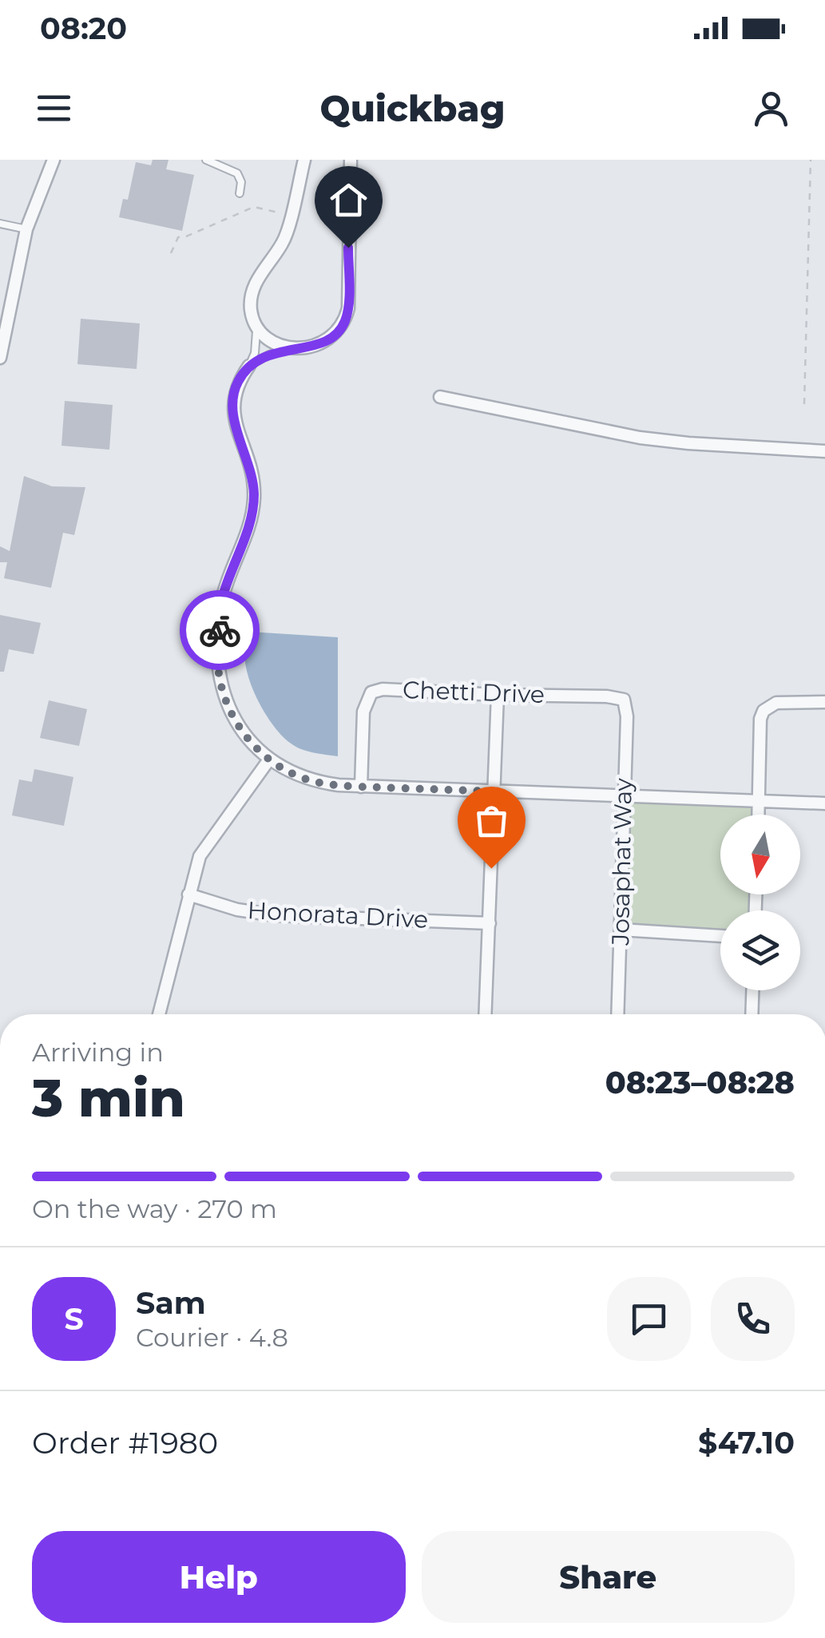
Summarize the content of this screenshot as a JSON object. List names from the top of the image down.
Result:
{
  "streets": {
    "street": ["Chetti Drive", "Josaphat Way", "Honorata Drive"]
  },
  "crossings": [
    ["Chetti Drive", "Josaphat Way"]
  ],
  "north": "bottom",
  "page": {
    "status": "08:20",
    "header": "Quickbag",
    "heading": ["3 min", "Arriving in", "08:23–08:28"],
    "panel": [
      "Sam",
      "Courier · 4.8",
      "Order #1980",
      "$47.10"
    ],
    "bar": "On the way · 270 m",
    "round": "S",
    "buttons": ["Help", "Share"]
  }
}
